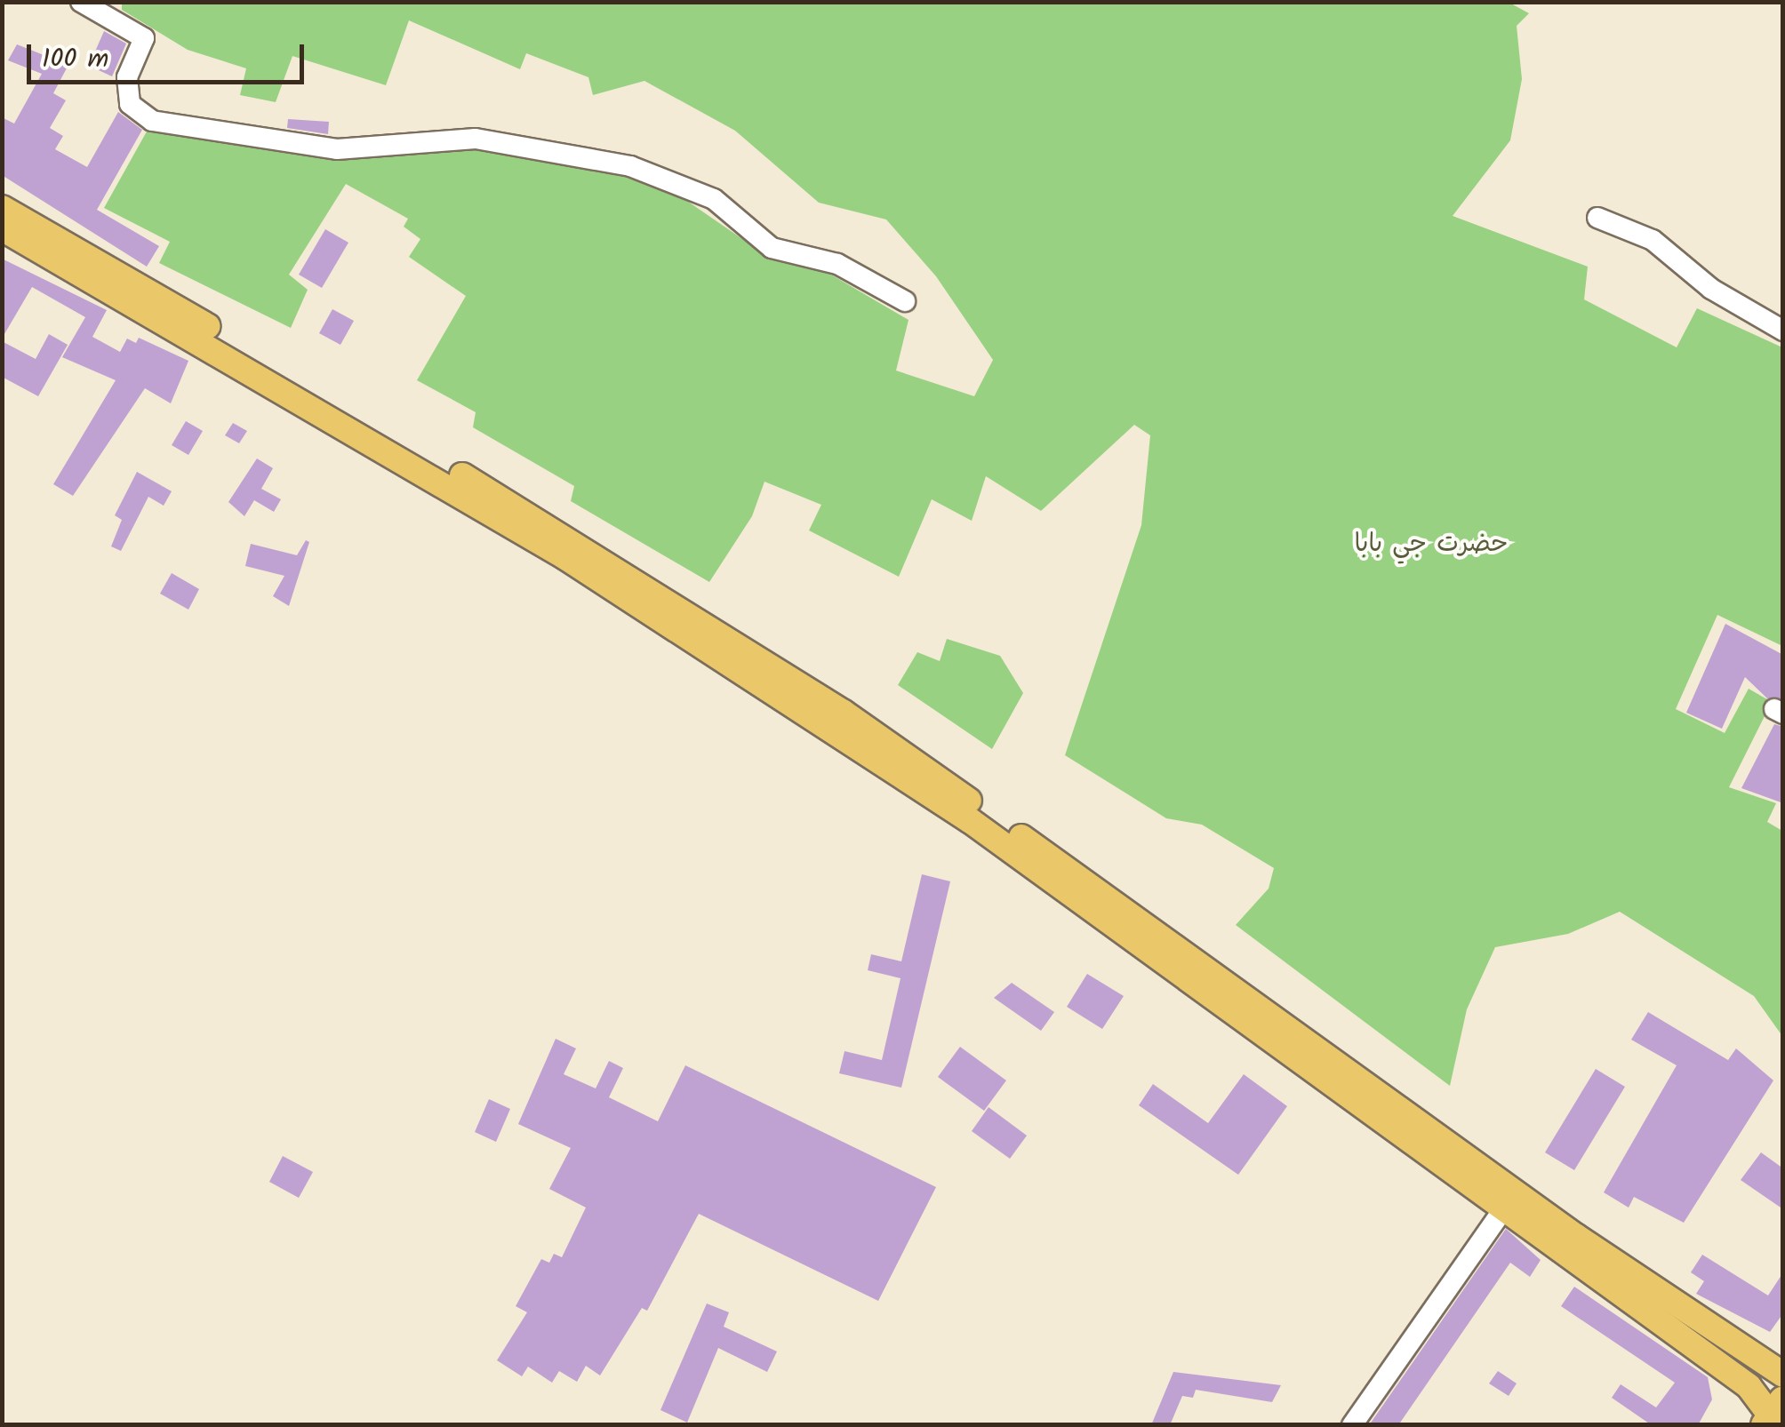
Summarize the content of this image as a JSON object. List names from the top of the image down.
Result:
{
  "parks": ["حضرت جي بابا"],
  "scale_bar": "100 m"
}
